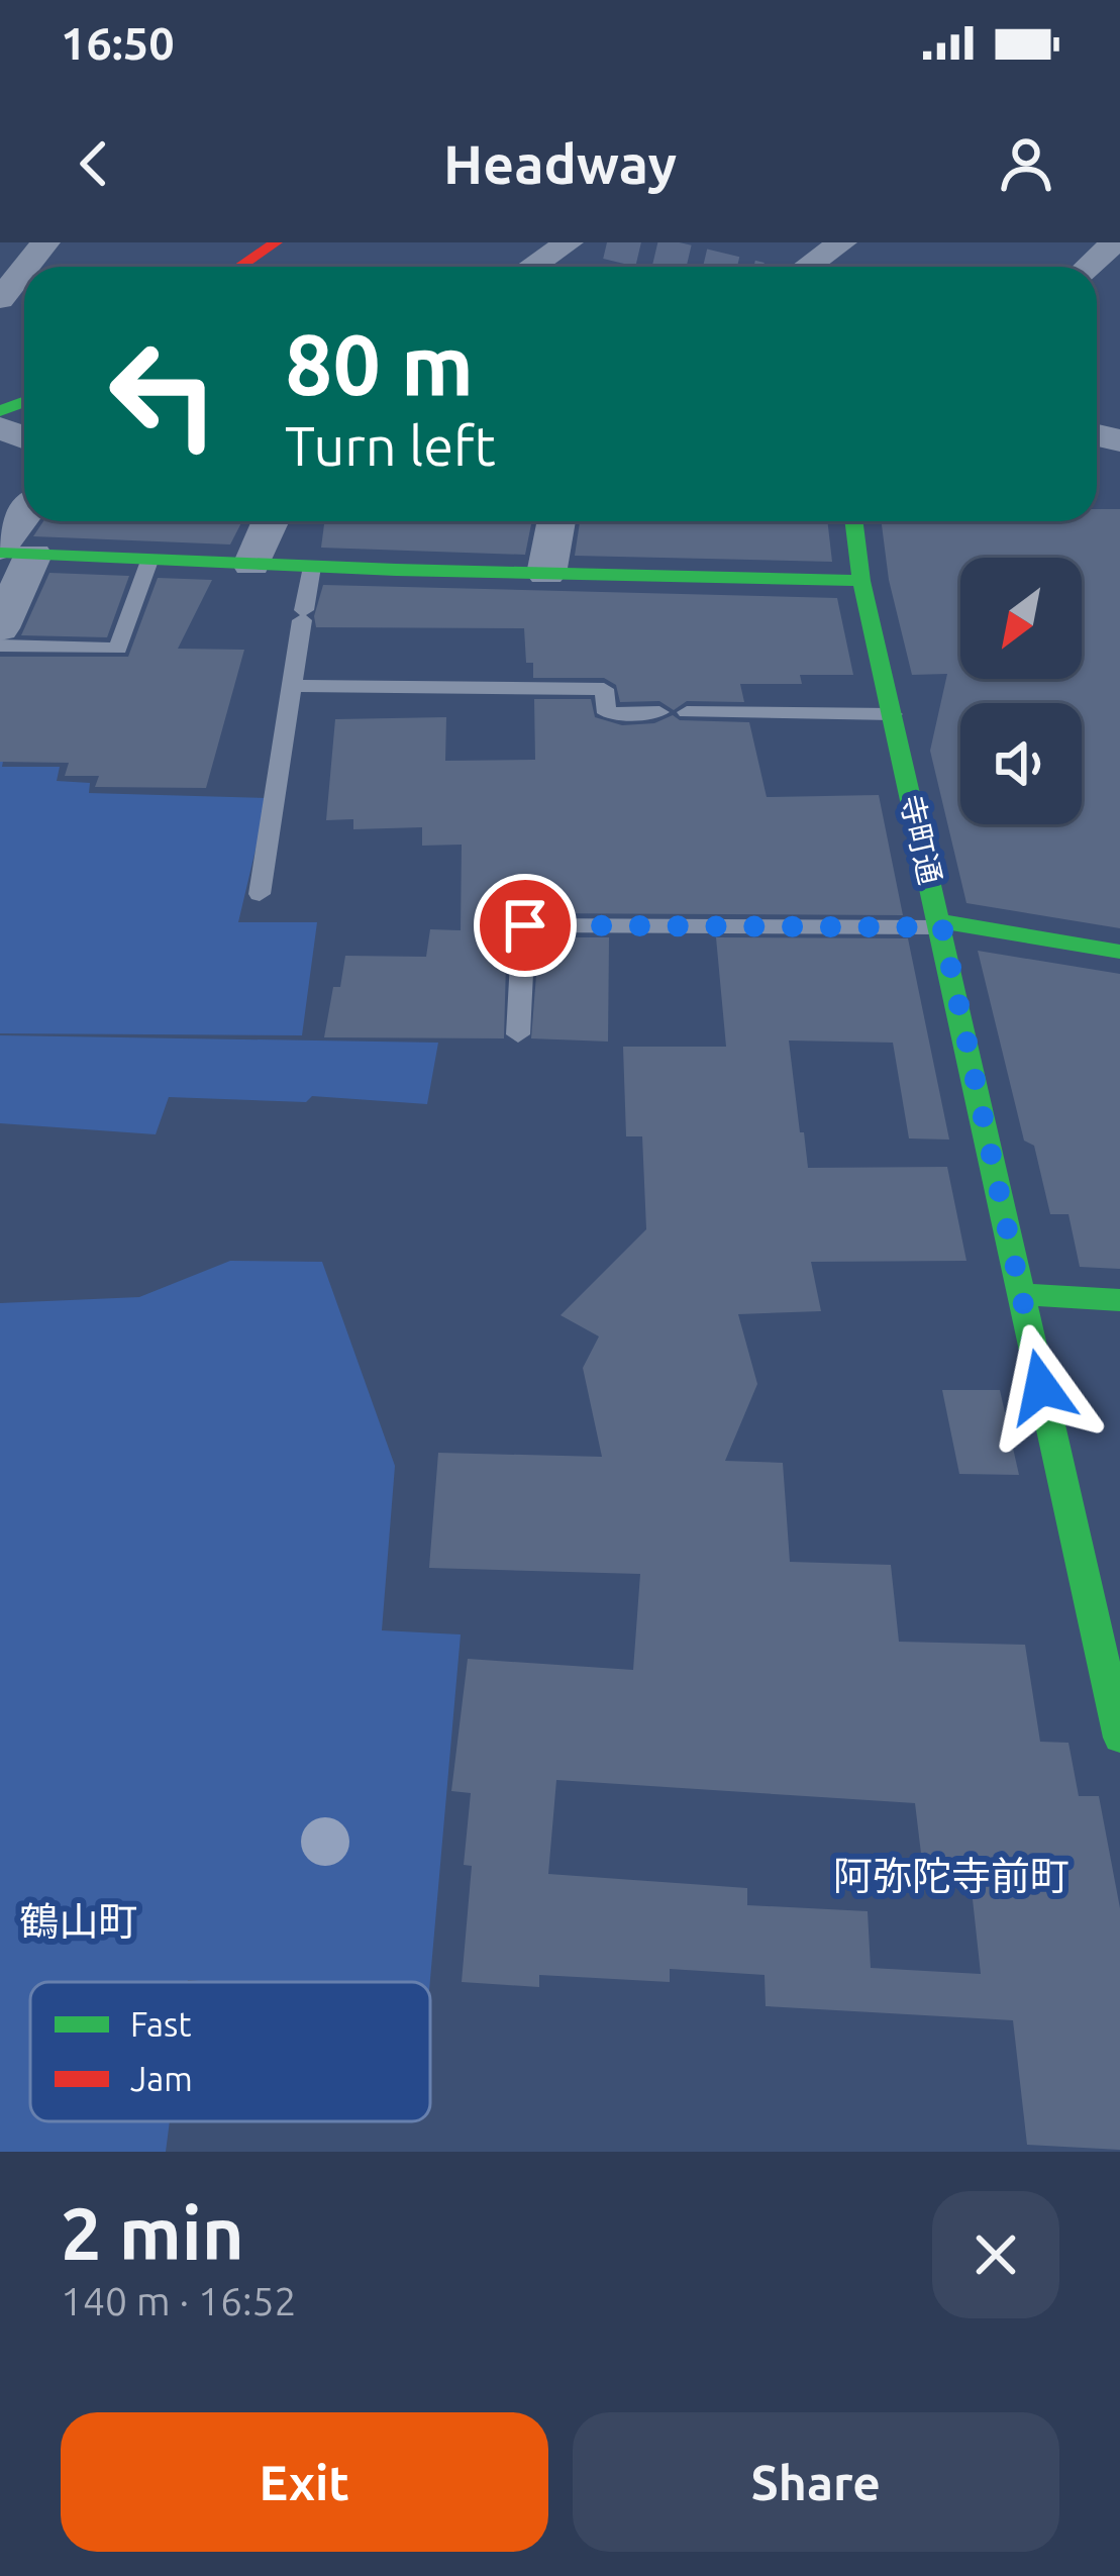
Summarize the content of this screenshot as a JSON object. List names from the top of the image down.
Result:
{
  "streets": {
    "street": ["寺町通"]
  },
  "districts": ["阿弥陀寺前町", "鶴山町"],
  "legend": ["Fast", "Jam"],
  "north": "bottom left",
  "page": {
    "status": "16:50",
    "header": "Headway",
    "turn": ["80 m", "Turn left"],
    "heading": ["2 min", "140 m · 16:52"],
    "buttons": ["Exit", "Share"]
  }
}
